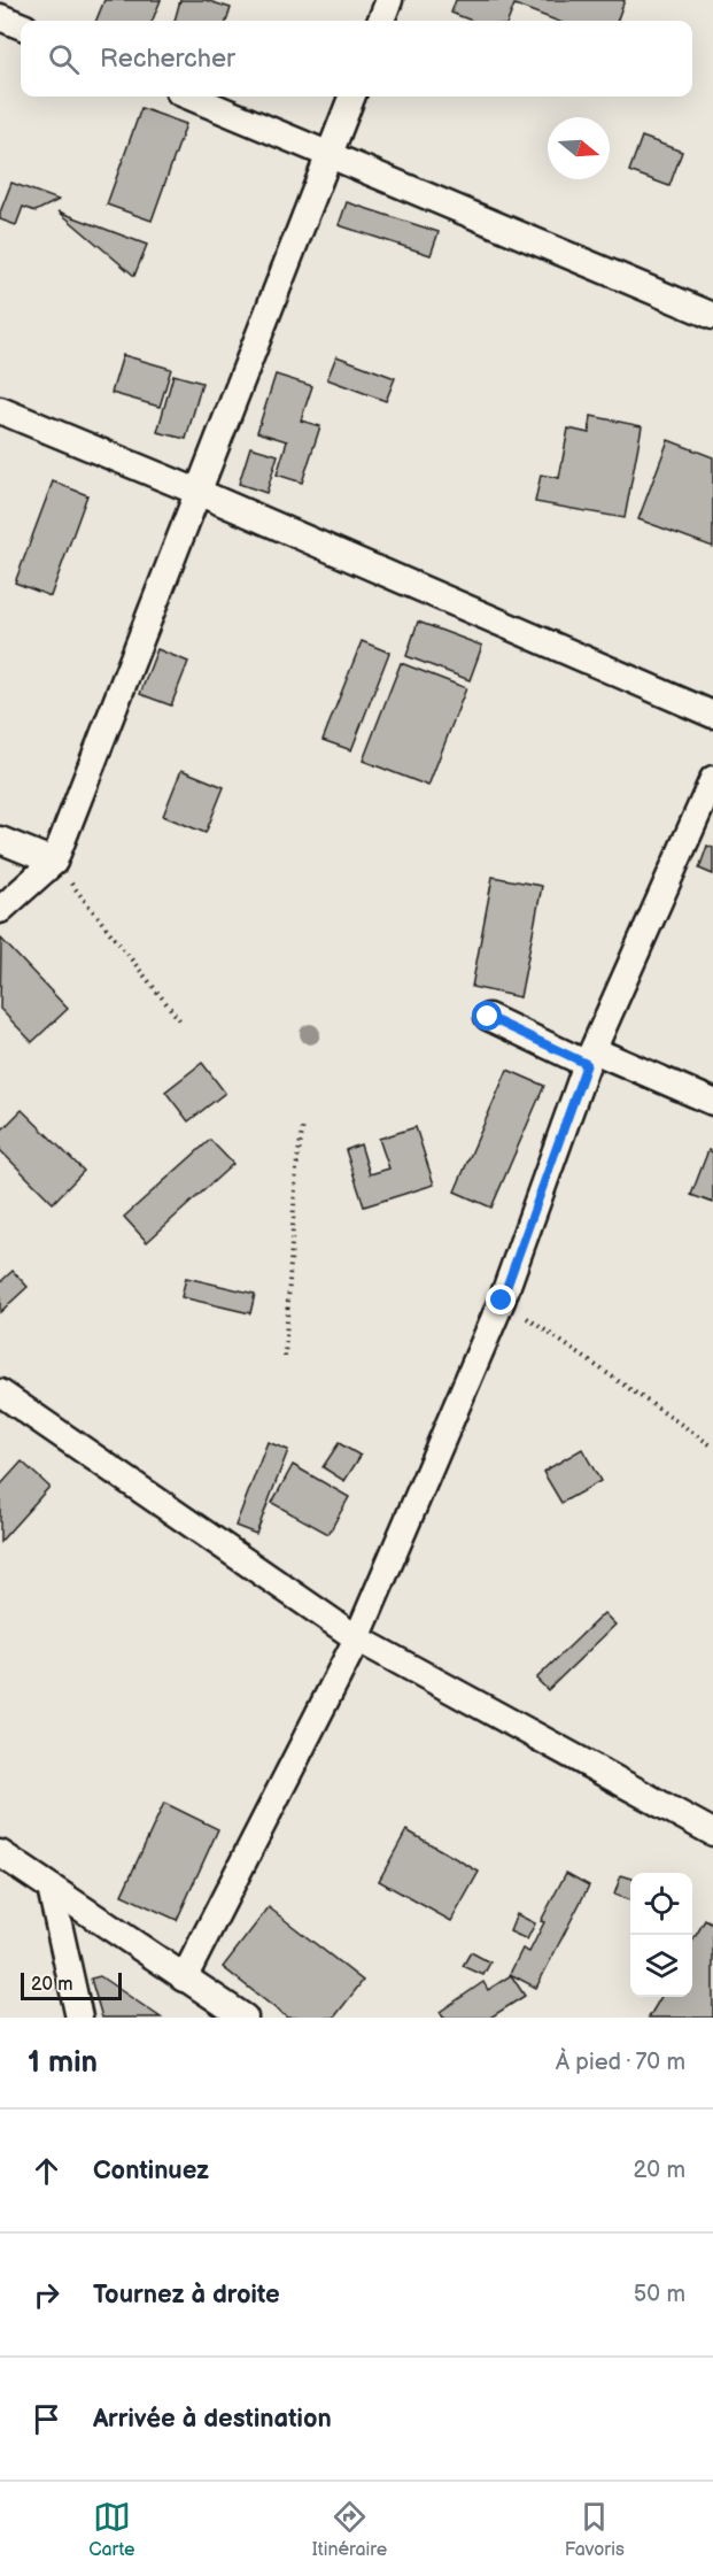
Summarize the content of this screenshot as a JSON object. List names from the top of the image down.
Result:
{
  "scale_bar": "20 m",
  "north": "right",
  "page": {
    "search": "Rechercher",
    "scale": "20 m",
    "heading": ["1 min", "À pied · 70 m"],
    "list": [
      ["Continuez", "20 m"],
      ["Tournez à droite", "50 m"],
      "Arrivée à destination"
    ],
    "nav": ["Carte", "Itinéraire", "Favoris"]
  }
}
